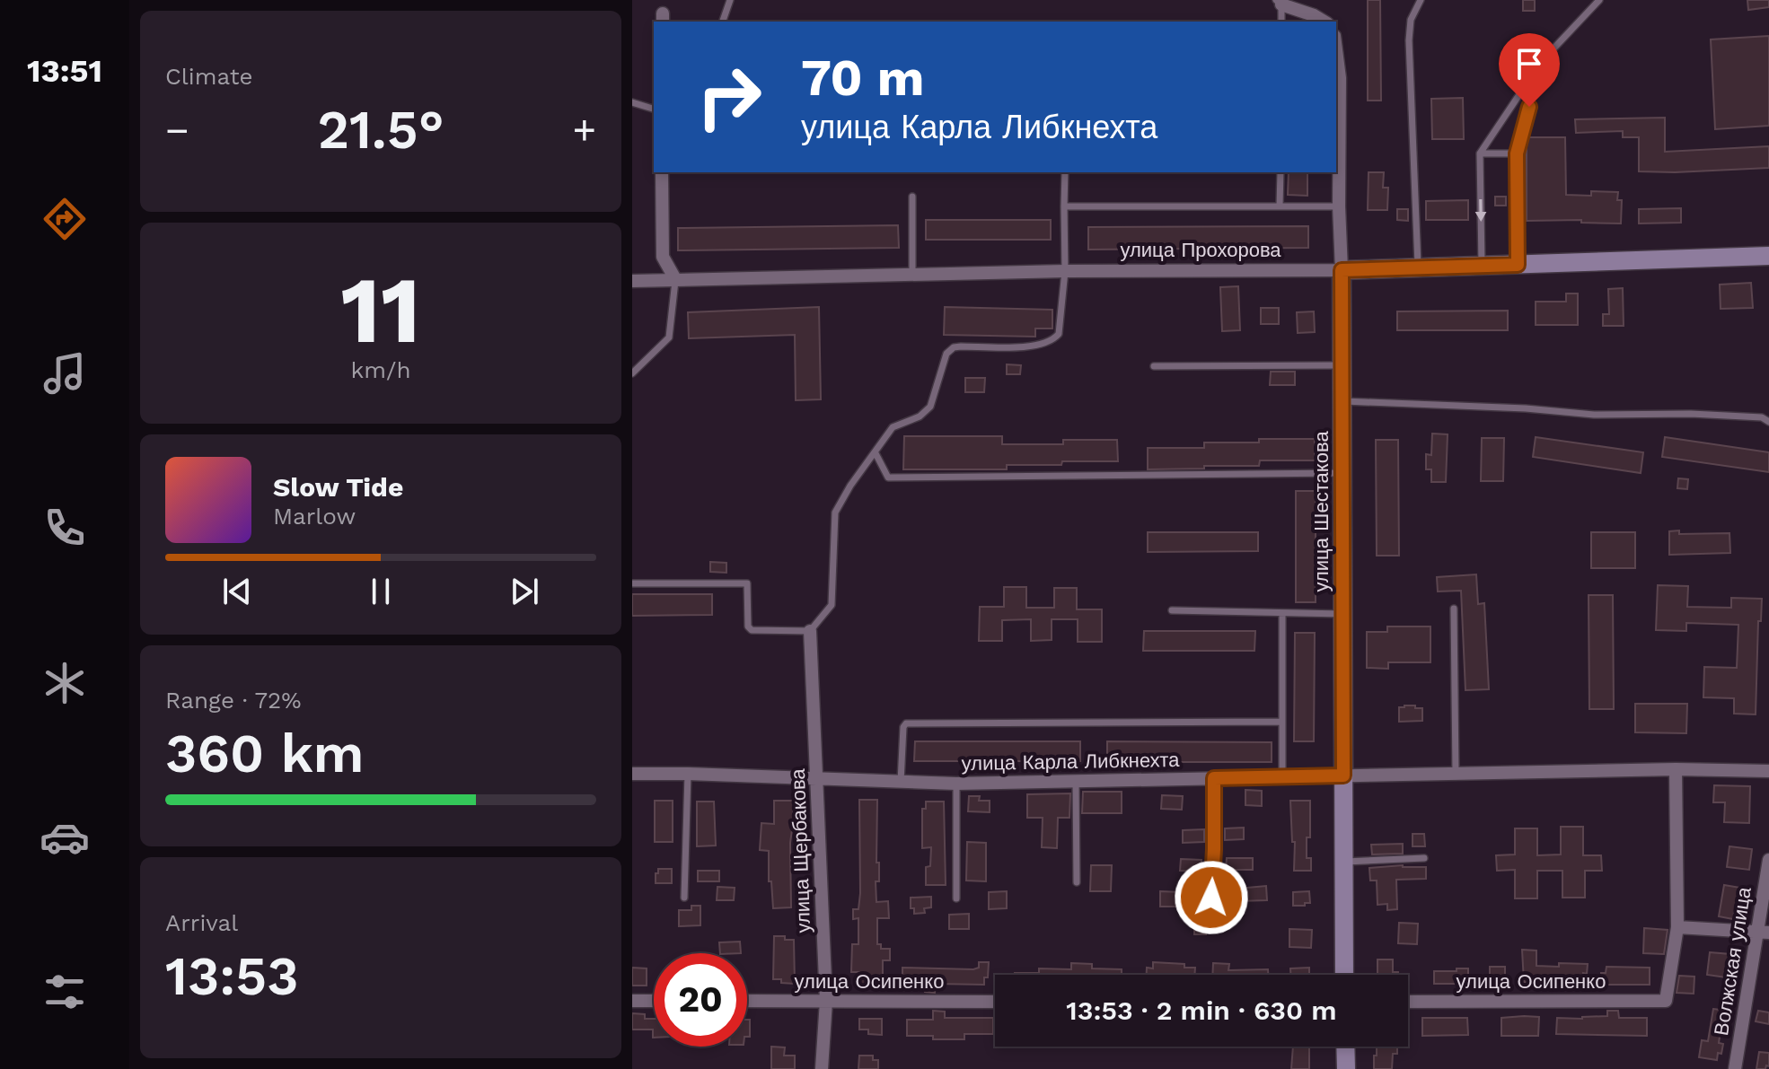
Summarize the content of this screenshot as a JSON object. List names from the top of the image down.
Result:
{
  "streets": {
    "main road": ["улица Прохорова", "улица Шестакова"],
    "street": [
      "улица Карла Либкнехта",
      "улица Щербакова",
      "Волжская улица",
      "улица Осипенко"
    ]
  },
  "crossings": [
    ["улица Прохорова", "улица Шестакова"],
    ["улица Шестакова", "улица Карла Либкнехта"],
    ["улица Карла Либкнехта", "улица Щербакова"],
    ["улица Щербакова", "улица Осипенко"]
  ],
  "page": {
    "tabs": "13:51",
    "tile": [
      "Climate",
      ["11", "km/h"],
      ["Range · 72%", "360 km"],
      ["Arrival", "13:53"]
    ],
    "turn": ["70 m", "улица Карла Либкнехта"],
    "heat": ["−", "21.5°", "+"],
    "song": ["Slow Tide", "Marlow"],
    "limit": "20",
    "trip": "13:53 · 2 min · 630 m"
  }
}
